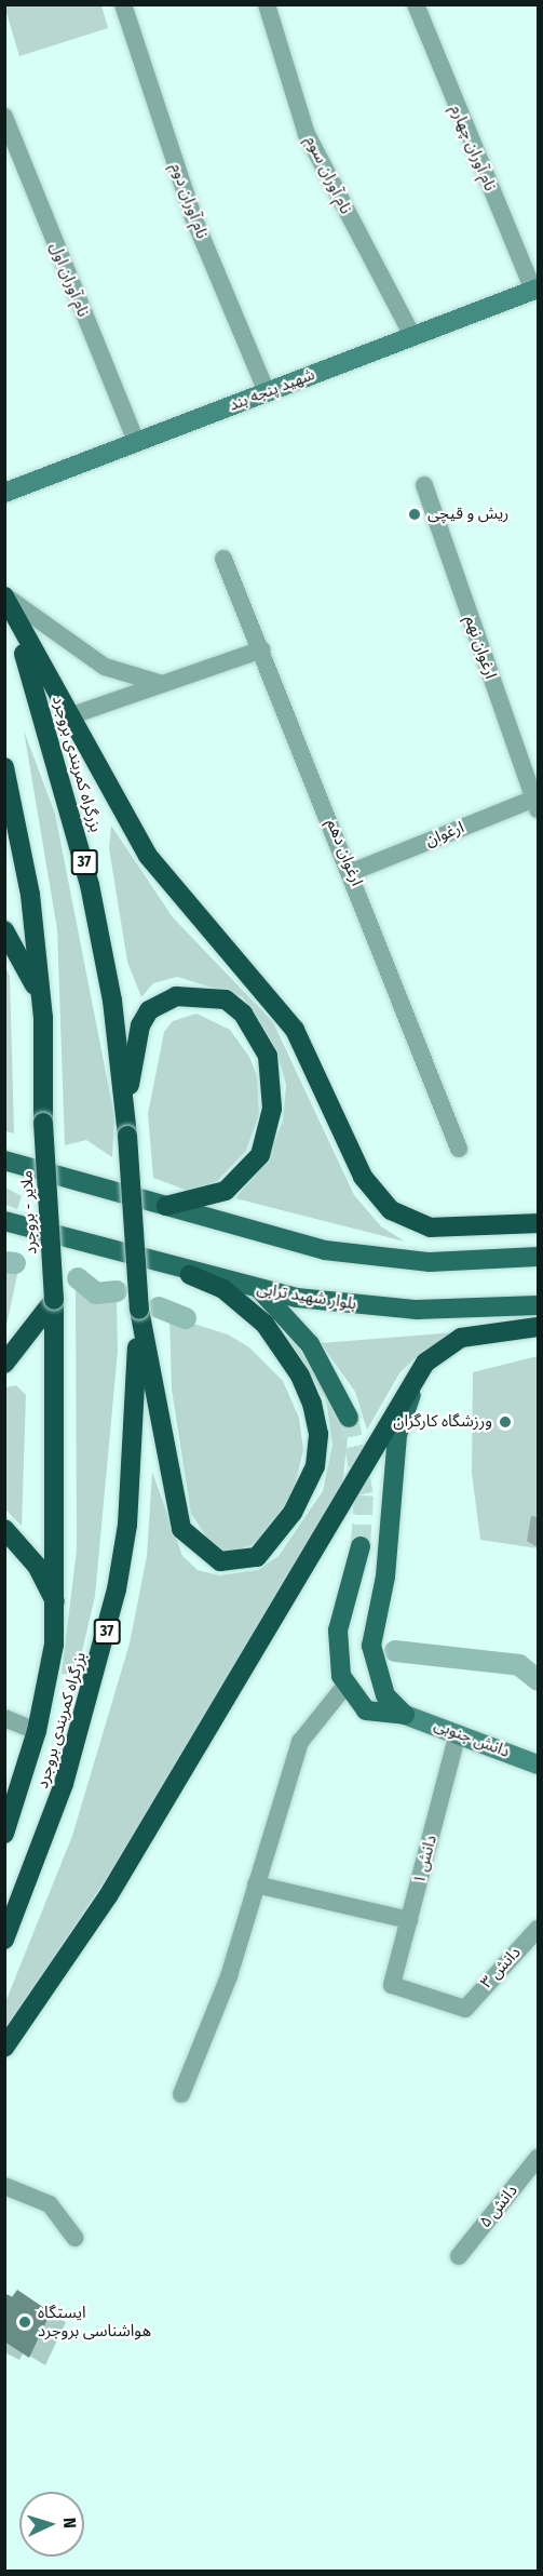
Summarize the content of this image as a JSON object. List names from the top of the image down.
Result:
{
  "streets": {
    "highway": ["بزرگراه کمربندی بروجرد", "37", "ملایر - بروجرد"],
    "main road": ["بلوار شهید ترابی"],
    "street": [
      "نام آوران چهارم",
      "نام آوران سوم",
      "نام آوران دوم",
      "نام آوران اول",
      "شهید پنجه بند",
      "ارغوان نهم",
      "ارغوان",
      "ارغوان دهم",
      "دانش جنوبی",
      "دانش ۱",
      "دانش ۳",
      "دانش ۵"
    ]
  },
  "crossings": [
    ["نام آوران چهارم", "شهید پنجه بند"],
    ["نام آوران سوم", "شهید پنجه بند"],
    ["نام آوران دوم", "شهید پنجه بند"],
    ["نام آوران اول", "شهید پنجه بند"],
    ["ارغوان نهم", "ارغوان"],
    ["بزرگراه کمربندی بروجرد", "37"],
    ["بزرگراه کمربندی بروجرد", "ملایر - بروجرد"],
    ["ارغوان", "ارغوان دهم"],
    ["دانش جنوبی", "دانش ۱"],
    ["دانش ۱", "دانش ۳"]
  ],
  "places": ["ریش و قیچی", "ورزشگاه کارگران", "ایستگاه هواشناسی بروجرد"],
  "north": "right"
}
